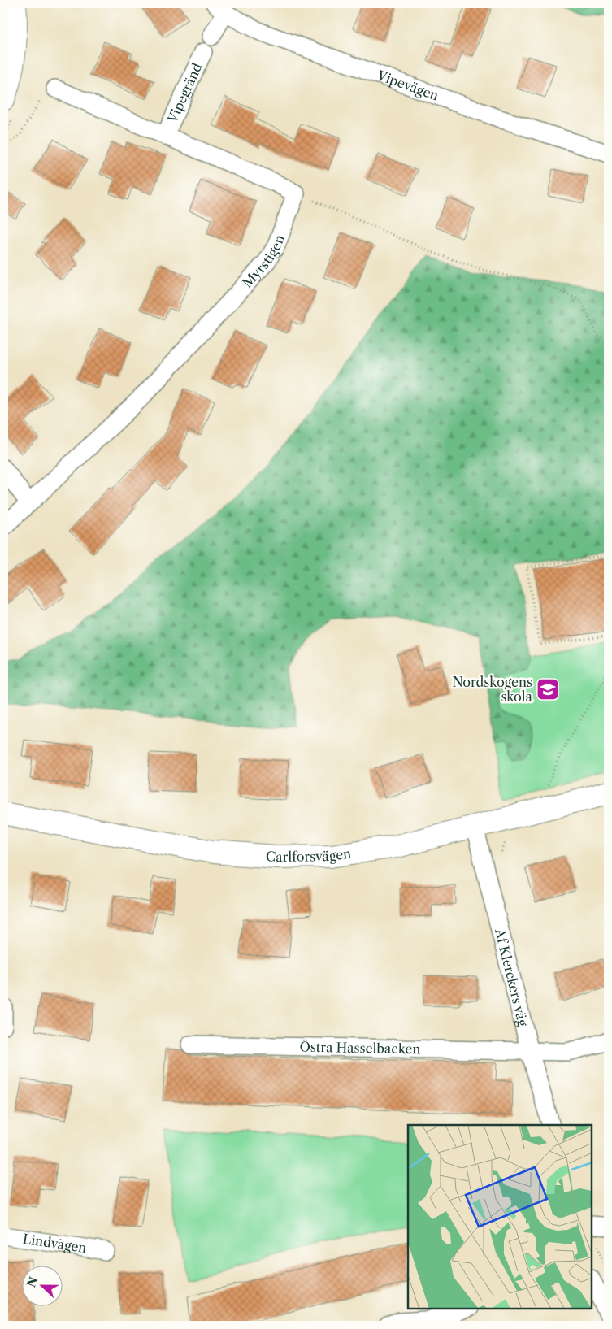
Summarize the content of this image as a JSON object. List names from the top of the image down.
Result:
{
  "streets": {
    "street": [
      "Vipevägen",
      "Vipegränd",
      "Myrstigen",
      "Carlforsvägen",
      "Af Klerckers väg",
      "Östra Hasselbacken",
      "Lindvägen"
    ]
  },
  "crossings": [
    ["Vipevägen", "Vipegränd"],
    ["Carlforsvägen", "Af Klerckers väg"],
    ["Af Klerckers väg", "Östra Hasselbacken"]
  ],
  "places": {
    "school or university": ["Nordskogens skola"]
  },
  "north": "left"
}
